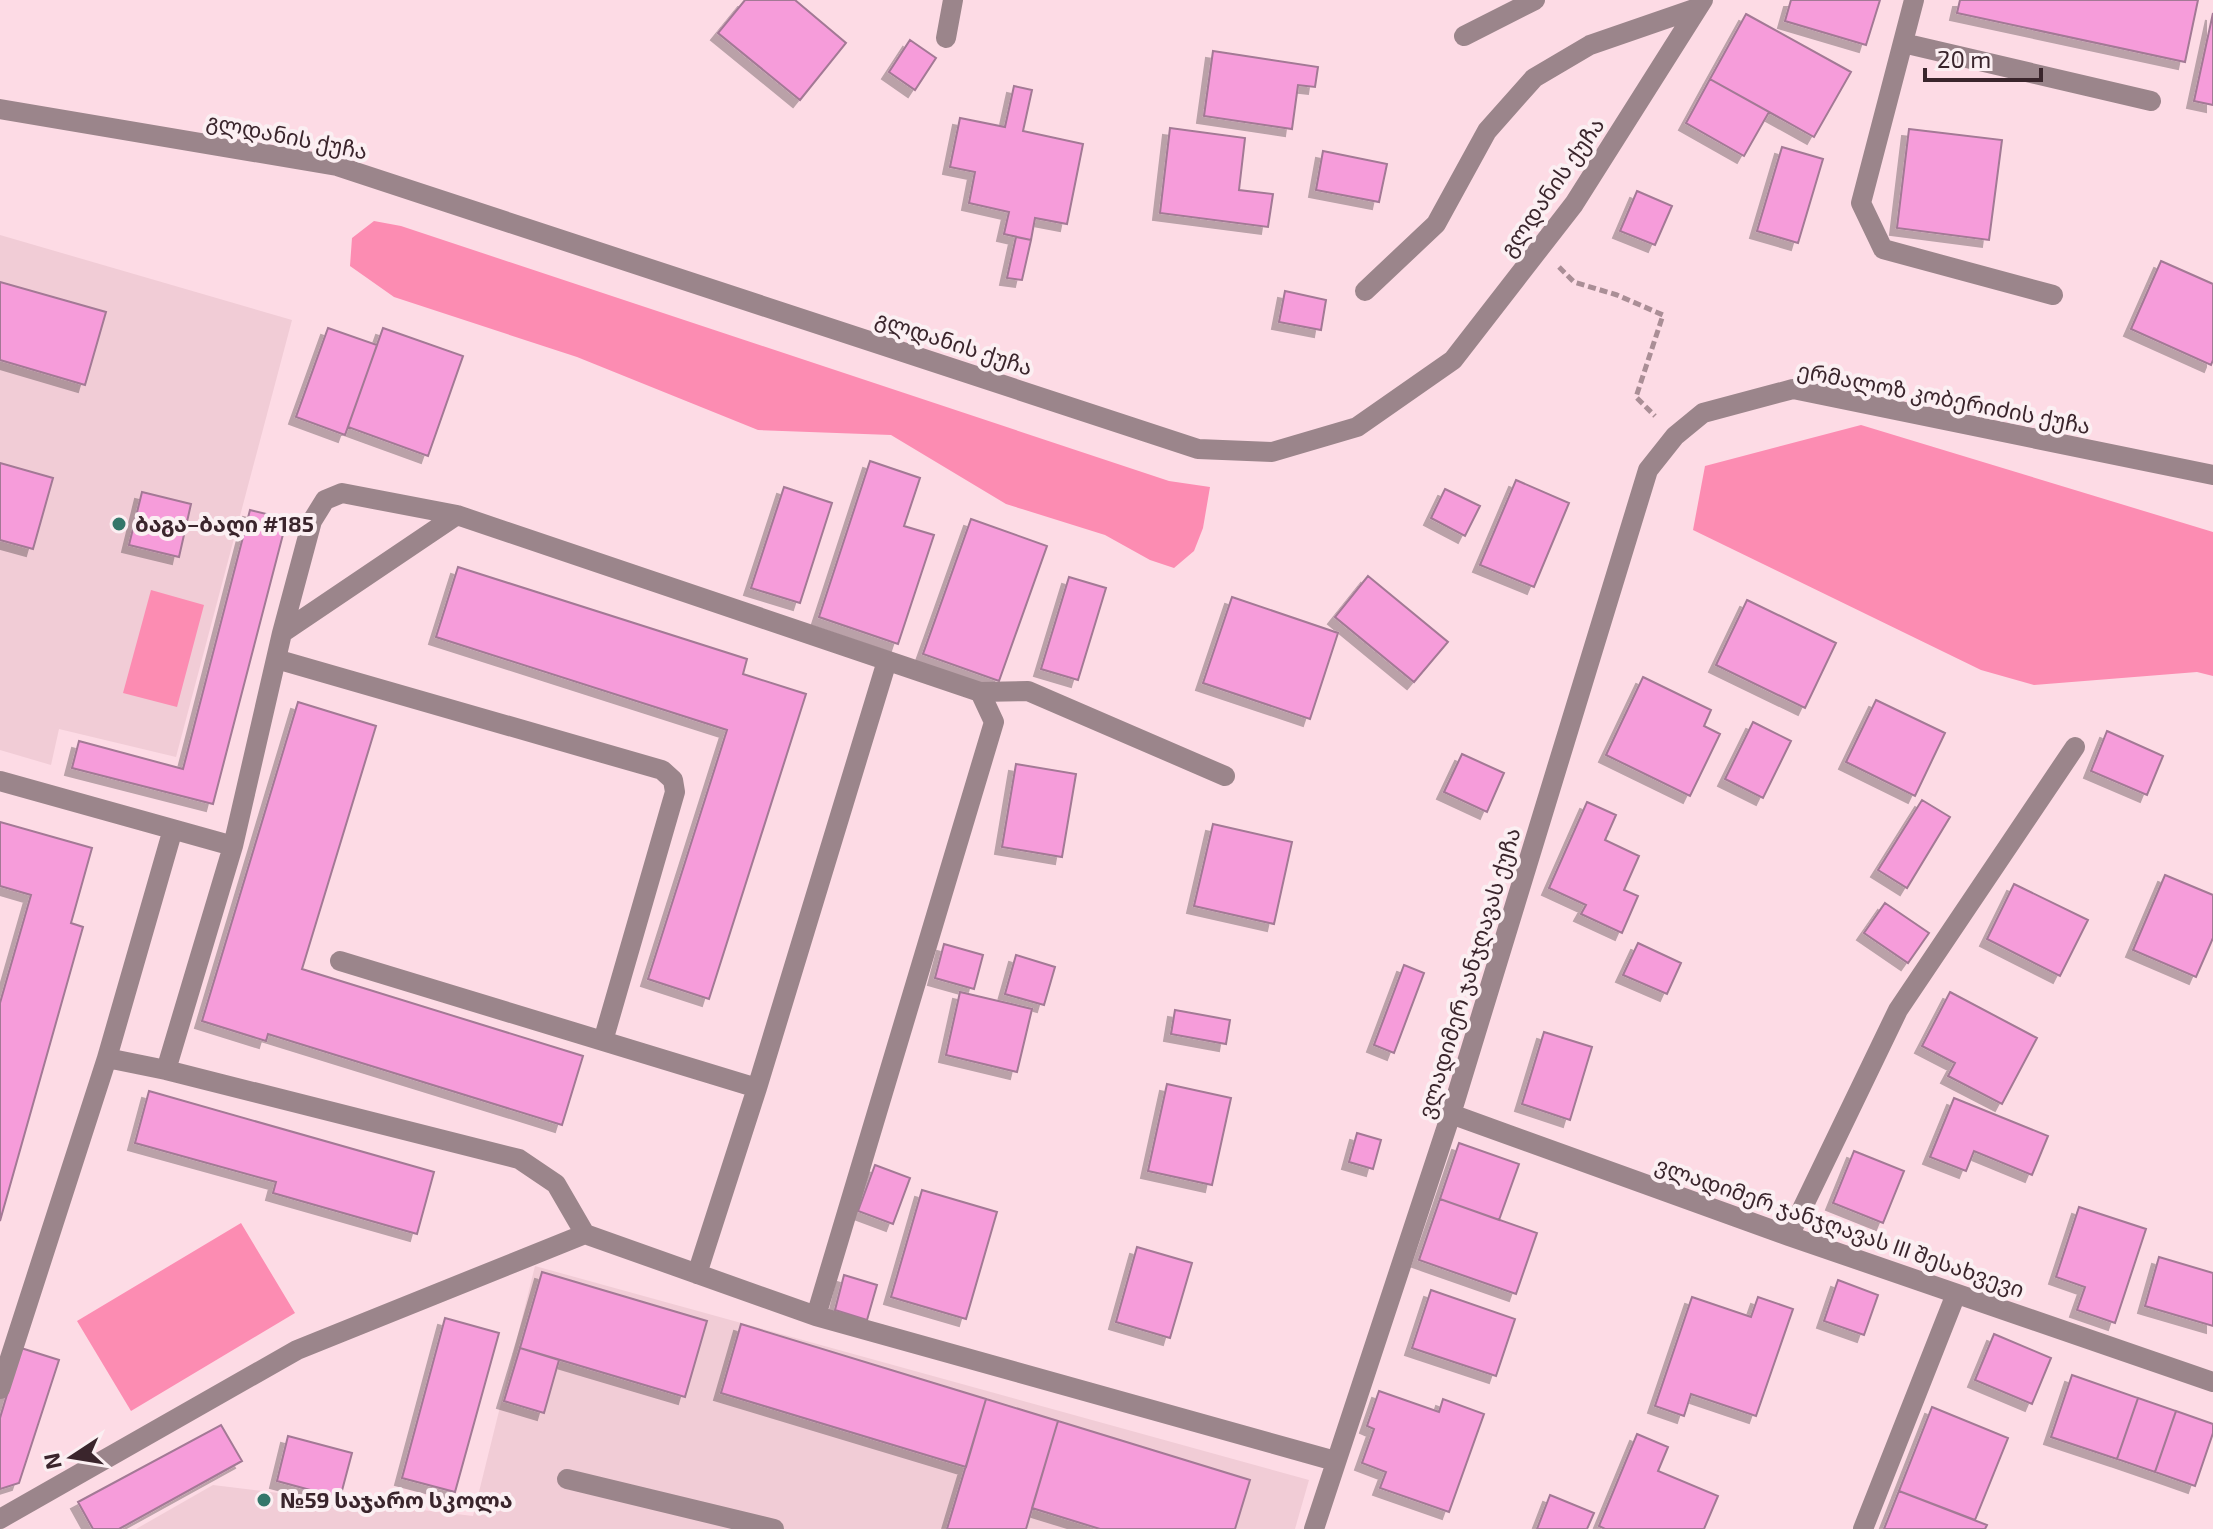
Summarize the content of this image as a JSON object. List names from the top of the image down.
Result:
{
  "streets": {
    "street": [
      "გლდანის ქუჩა",
      "ერმალოზ კობერიძის ქუჩა",
      "ვლადიმერ ჯანჯღავას ქუჩა",
      "ვლადიმერ ჯანჯღავას III შესახვევი"
    ]
  },
  "crossings": [
    ["ერმალოზ კობერიძის ქუჩა", "ვლადიმერ ჯანჯღავას ქუჩა"],
    ["ვლადიმერ ჯანჯღავას ქუჩა", "ვლადიმერ ჯანჯღავას III შესახვევი"]
  ],
  "places": ["ბაგა–ბაღი #185", "№59 საჯარო სკოლა"],
  "scale_bar": "20 m",
  "north": "left"
}
